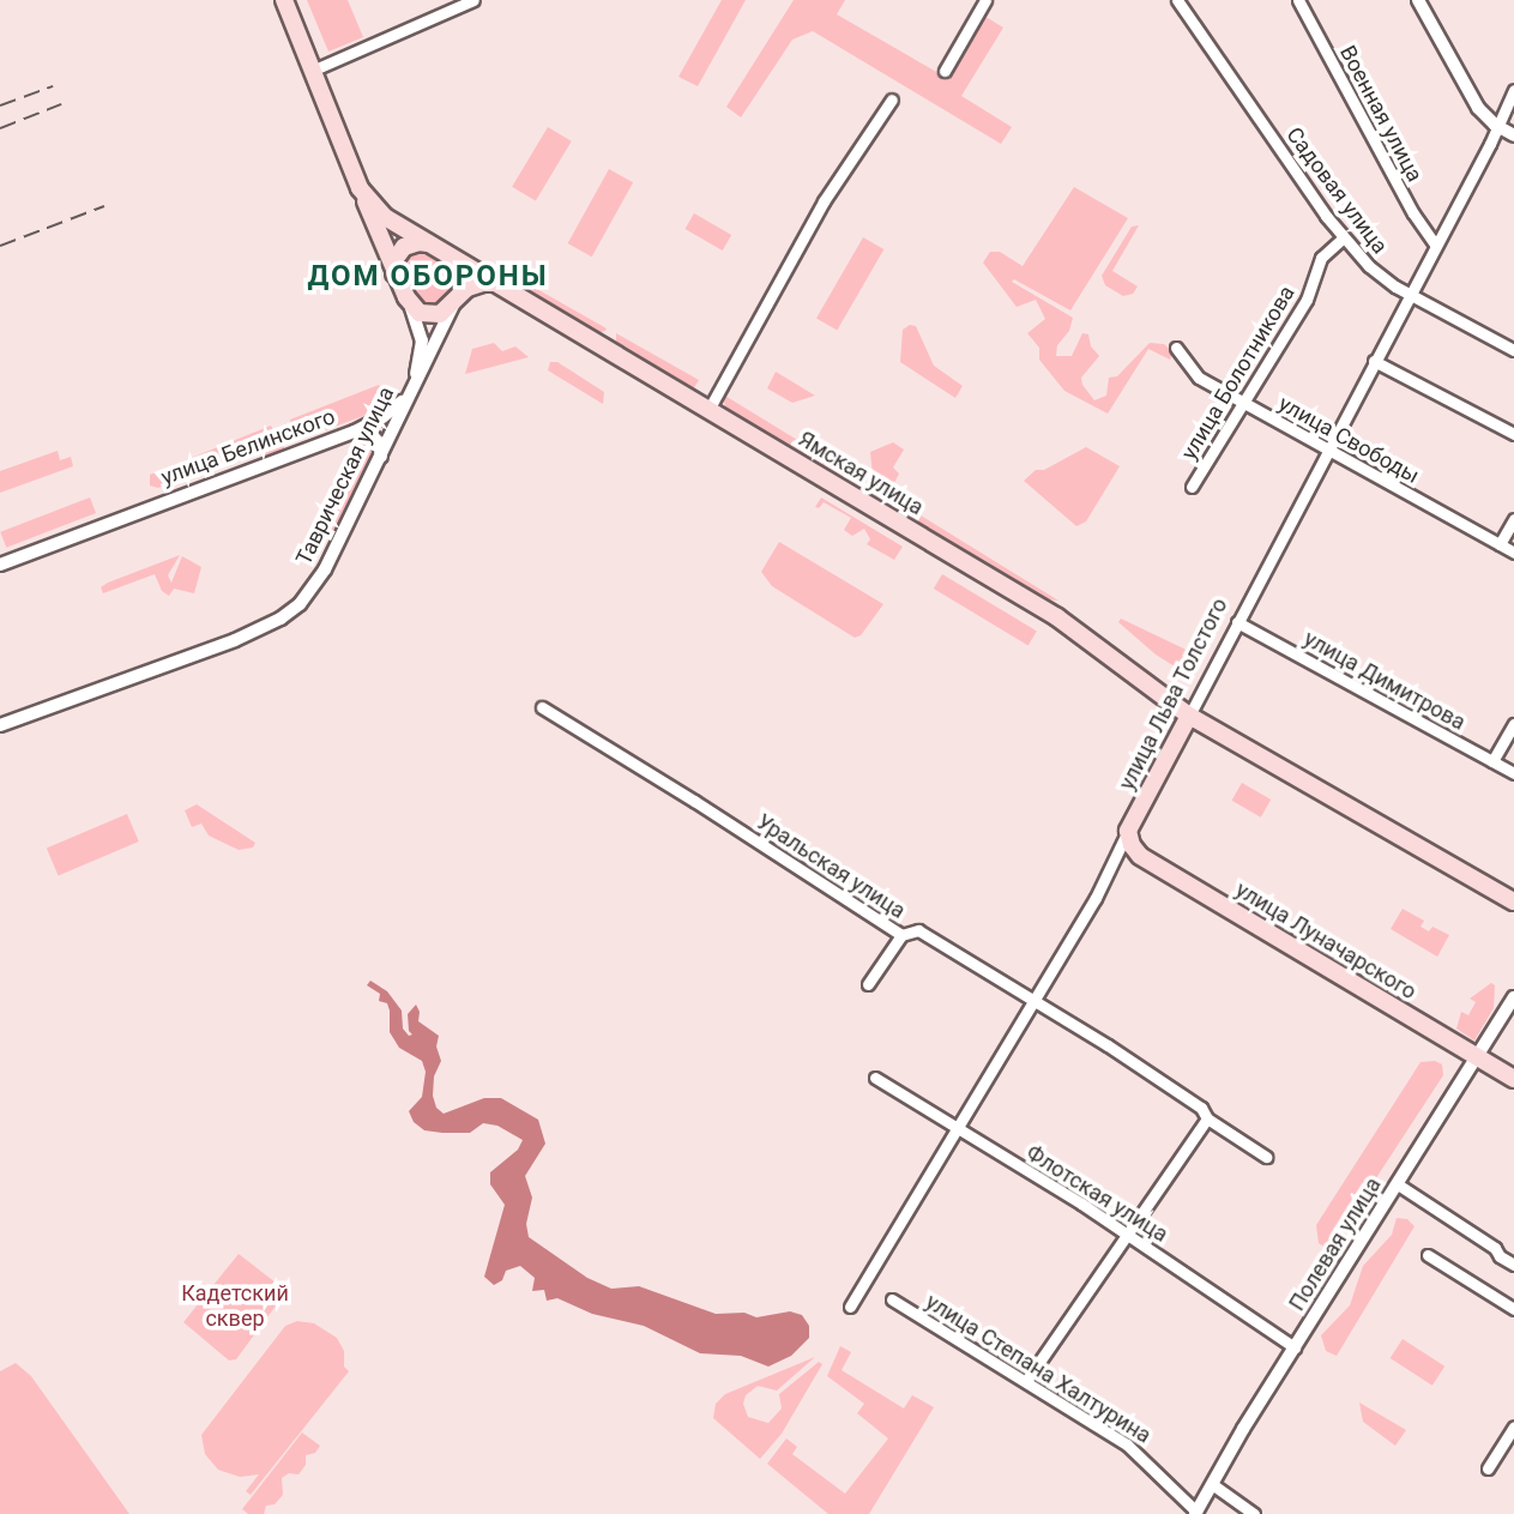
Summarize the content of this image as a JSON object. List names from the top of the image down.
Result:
{
  "streets": {
    "main road": ["Ямская улица", "улица Льва Толстого", "улица Луначарского"],
    "street": [
      "Военная улица",
      "Садовая улица",
      "улица Болотникова",
      "улица Свободы",
      "улица Белинского",
      "Таврическая улица",
      "улица Димитрова",
      "Уральская улица",
      "Флотская улица",
      "Полевая улица",
      "улица Степана Халтурина"
    ]
  },
  "crossings": [
    ["Военная улица", "улица Льва Толстого"],
    ["Садовая улица", "улица Болотникова"],
    ["Садовая улица", "улица Льва Толстого"],
    ["улица Болотникова", "улица Свободы"],
    ["улица Свободы", "улица Льва Толстого"],
    ["улица Белинского", "Таврическая улица"],
    ["Ямская улица", "Таврическая улица"],
    ["Ямская улица", "улица Льва Толстого"],
    ["улица Димитрова", "улица Льва Толстого"],
    ["улица Льва Толстого", "Уральская улица"],
    ["улица Льва Толстого", "улица Луначарского"],
    ["улица Льва Толстого", "Флотская улица"],
    ["улица Луначарского", "Полевая улица"],
    ["Флотская улица", "Полевая улица"],
    ["Полевая улица", "улица Степана Халтурина"]
  ],
  "districts": ["ДОМ ОБОРОНЫ"],
  "parks": ["Кадетский сквер"]
}
